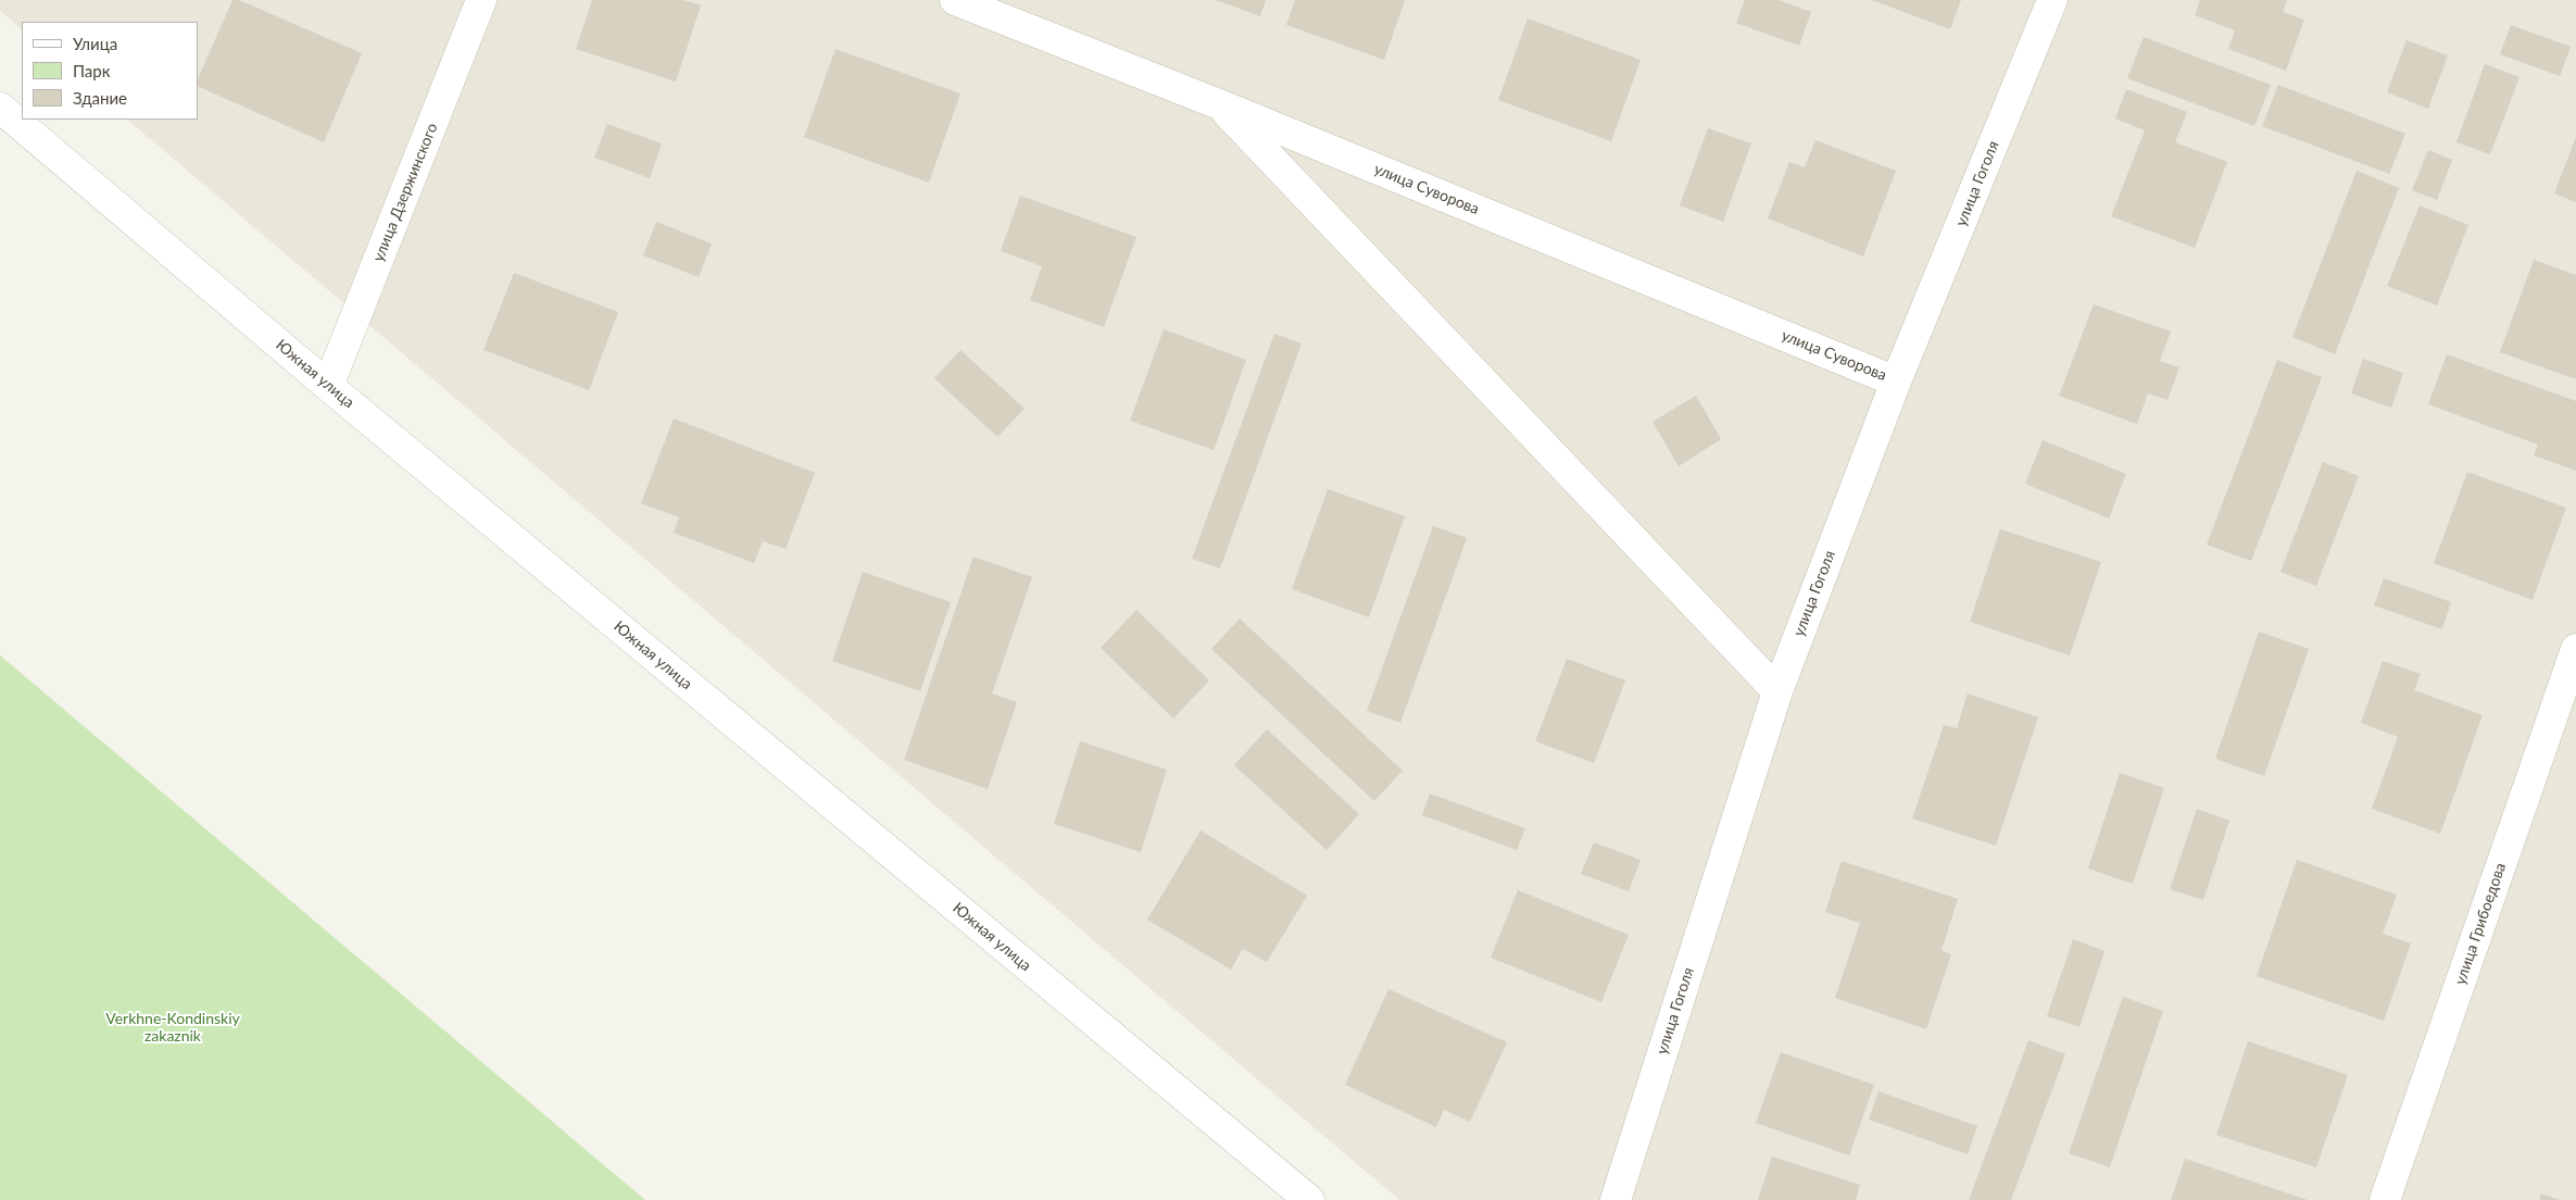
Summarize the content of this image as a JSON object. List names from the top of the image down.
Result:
{
  "streets": {
    "street": [
      "улица Гоголя",
      "улица Суворова",
      "улица Дзержинского",
      "Южная улица",
      "улица Грибоедова"
    ]
  },
  "crossings": [
    ["улица Гоголя", "улица Суворова"],
    ["улица Дзержинского", "Южная улица"]
  ],
  "parks": ["Verkhne-Kondinskiy zakaznik"],
  "legend": ["Улица", "Парк", "Здание"]
}
